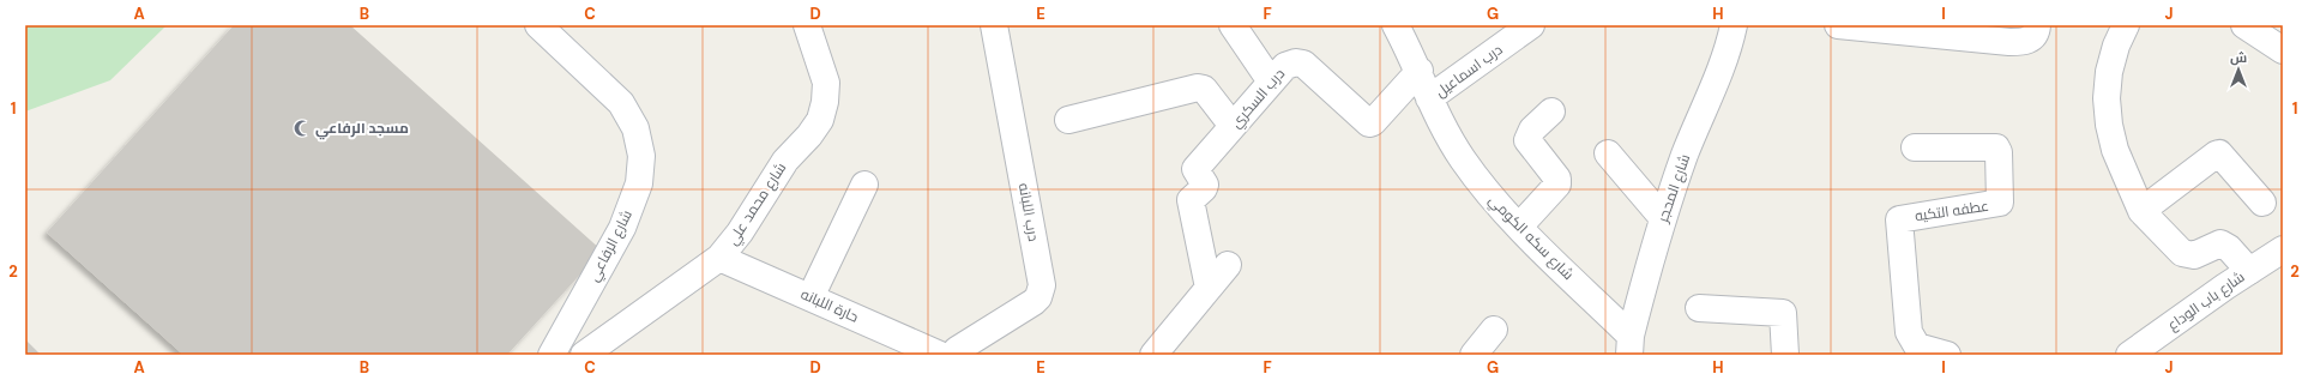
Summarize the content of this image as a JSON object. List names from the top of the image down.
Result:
{
  "streets": {
    "street": [
      "درب اسماعيل",
      "درب السكري",
      "شارع المحجر",
      "شارع محمد علي",
      "عطفه التكيه",
      "درب اللبانه",
      "شارع سكه الكومي",
      "شارع الرفاعي",
      "شارع باب الوداع",
      "حارة اللبانه"
    ]
  },
  "crossings": [
    ["درب اسماعيل", "شارع سكه الكومي"],
    ["درب السكري", "شارع سكه الكومي"],
    ["شارع المحجر", "شارع سكه الكومي"],
    ["شارع محمد علي", "حارة اللبانه"]
  ],
  "places": {
    "mosque": ["مسجد الرفاعي"]
  },
  "north": "top",
  "grid": {
    "columns": [
      "A",
      "B",
      "C",
      "D",
      "E",
      "F",
      "G",
      "H",
      "I",
      "J"
    ],
    "rows": ["1", "2"]
  }
}
